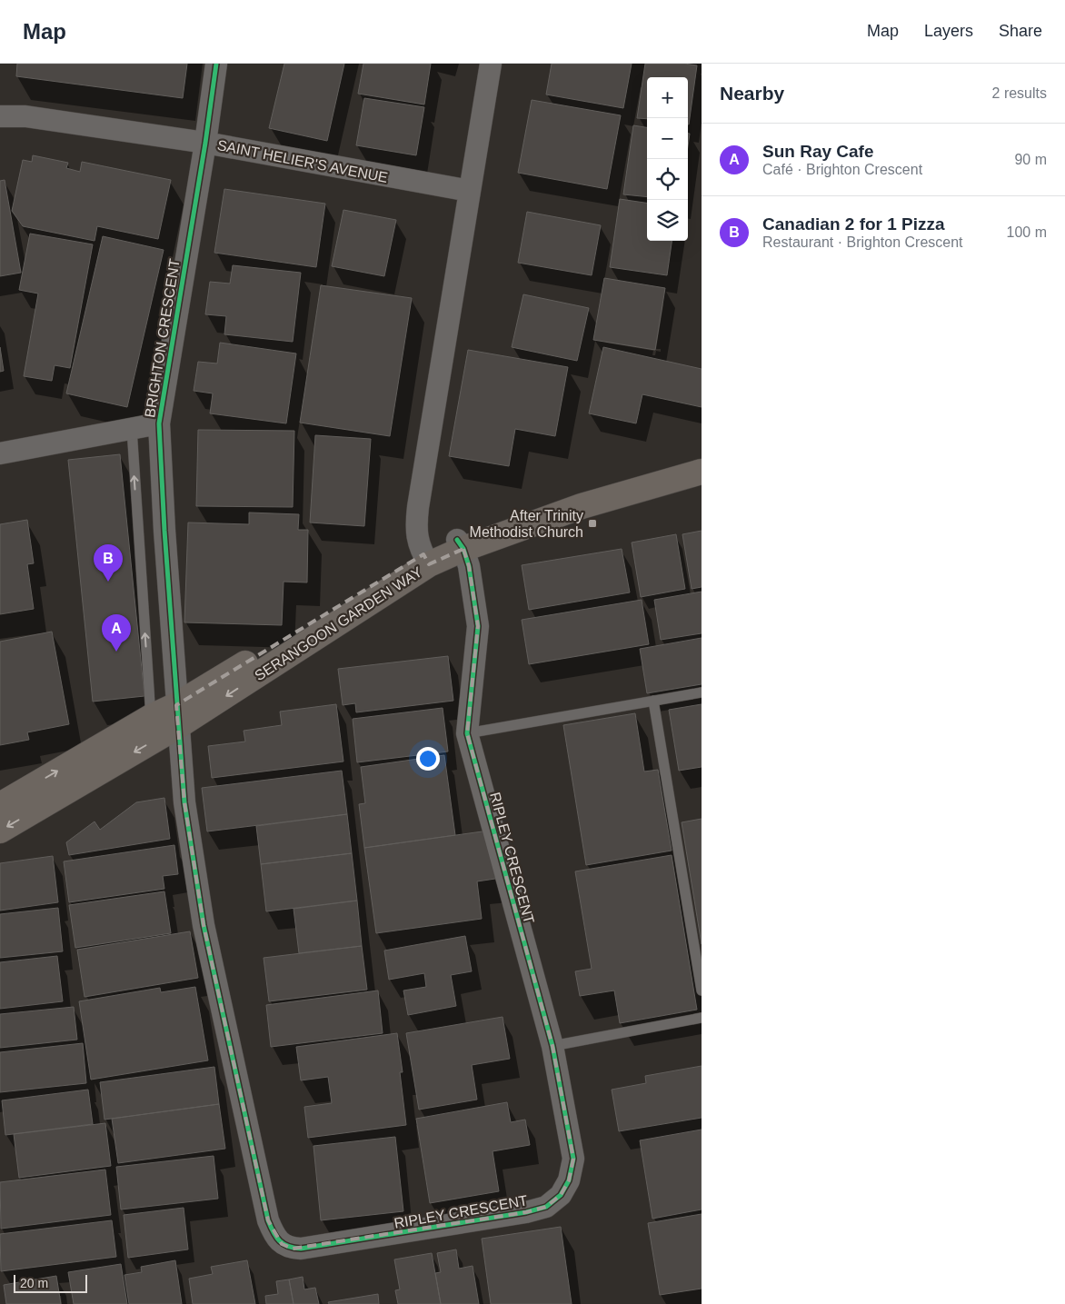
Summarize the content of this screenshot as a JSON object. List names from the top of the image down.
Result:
{
  "streets": {
    "street": [
      "SAINT HELIER'S AVENUE",
      "BRIGHTON CRESCENT",
      "SERANGOON GARDEN WAY",
      "RIPLEY CRESCENT"
    ]
  },
  "crossings": [
    ["SAINT HELIER'S AVENUE", "BRIGHTON CRESCENT"],
    ["BRIGHTON CRESCENT", "SERANGOON GARDEN WAY"],
    ["BRIGHTON CRESCENT", "RIPLEY CRESCENT"],
    ["SERANGOON GARDEN WAY", "RIPLEY CRESCENT"]
  ],
  "places": {
    "transit": ["After Trinity Methodist Church"]
  },
  "scale_bar": "20 m",
  "page": {
    "header": "Map",
    "nav": ["Map", "Layers", "Share"],
    "heading": ["Nearby", "2 results"],
    "map_buttons": ["+", "−"],
    "list": [
      {
        "mark": "A",
        "name": "Sun Ray Cafe",
        "note": "Café · Brighton Crescent",
        "value": "90 m"
      },
      {
        "mark": "B",
        "name": "Canadian 2 for 1 Pizza",
        "note": "Restaurant · Brighton Crescent",
        "value": "100 m"
      }
    ],
    "pins": ["B", "A"],
    "scale": "20 m"
  }
}
